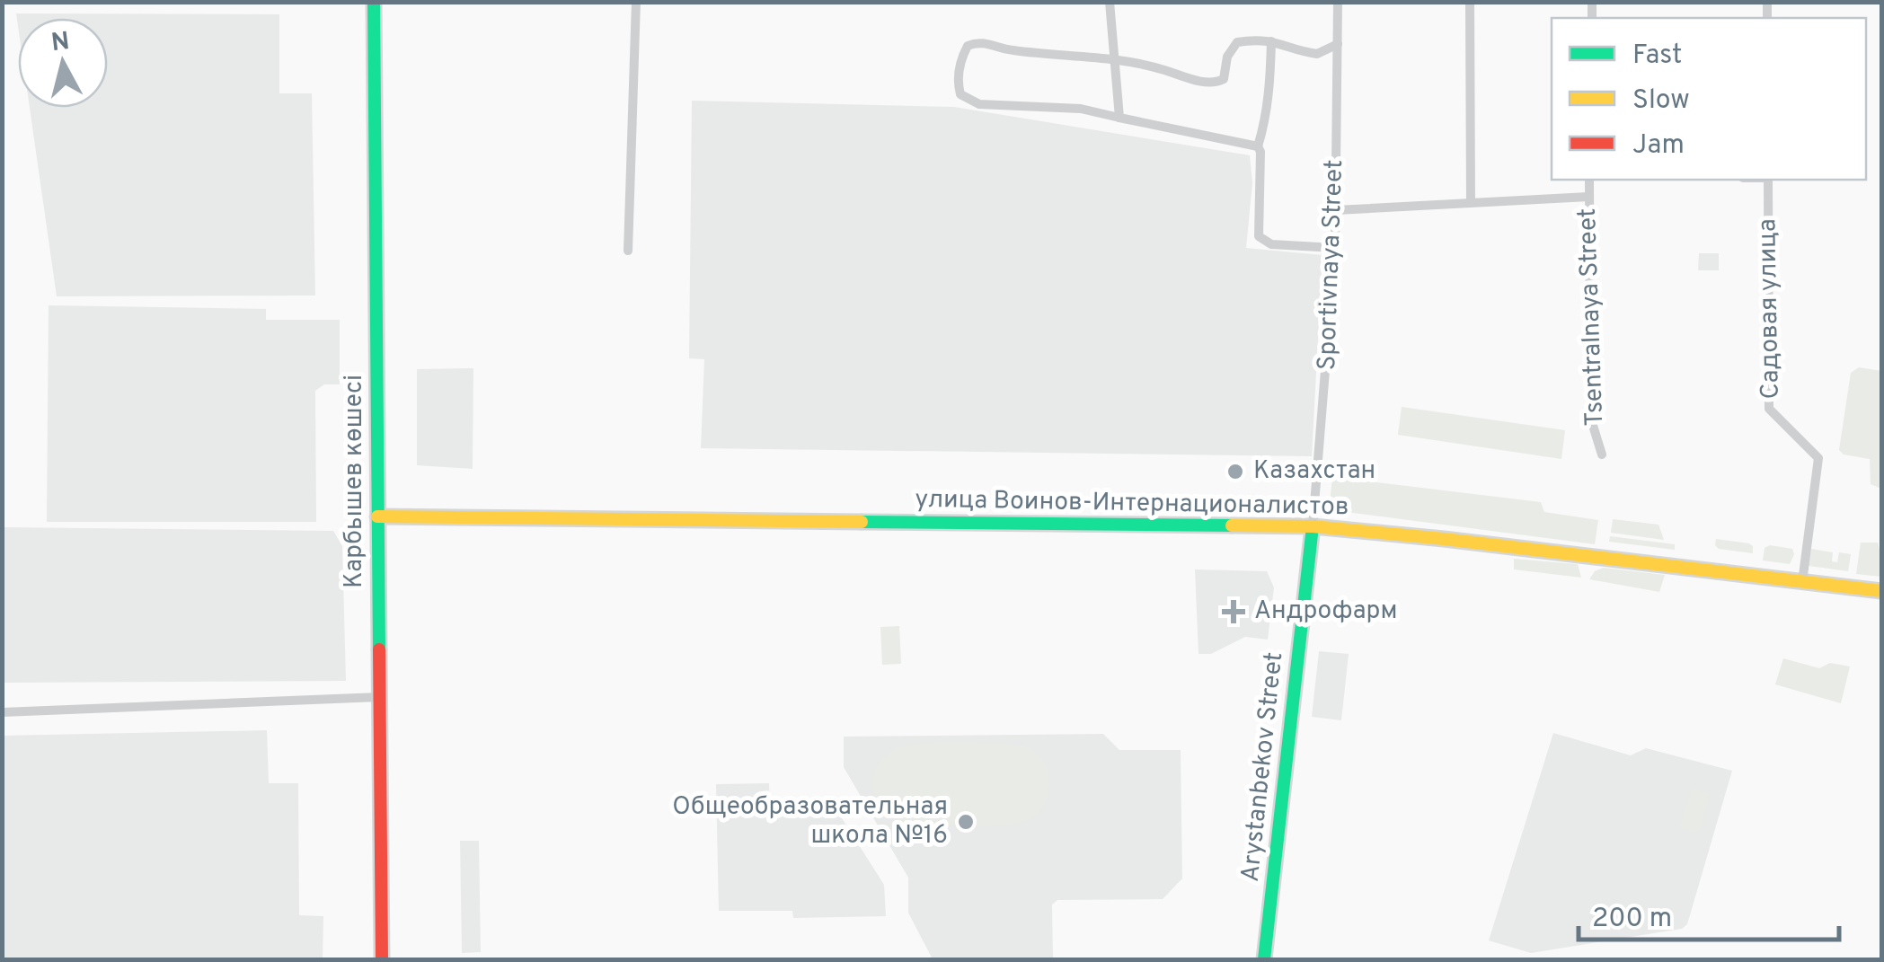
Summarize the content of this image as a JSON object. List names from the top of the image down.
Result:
{
  "streets": {
    "street": [
      "Sportivnaya Street",
      "Садовая улица",
      "Tsentralnaya Street",
      "Карбышев көшесі",
      "улица Воинов-Интернационалистов",
      "Arystanbekov Street"
    ]
  },
  "crossings": [
    ["Sportivnaya Street", "улица Воинов-Интернационалистов"],
    ["Sportivnaya Street", "Arystanbekov Street"],
    ["Садовая улица", "улица Воинов-Интернационалистов"],
    ["Карбышев көшесі", "улица Воинов-Интернационалистов"],
    ["улица Воинов-Интернационалистов", "Arystanbekov Street"]
  ],
  "places": {
    "other": ["Казахстан", "Общеобразовательная школа №16"],
    "health": ["Андрофарм"]
  },
  "legend": ["Fast", "Slow", "Jam"],
  "scale_bar": "200 m",
  "north": "top"
}
